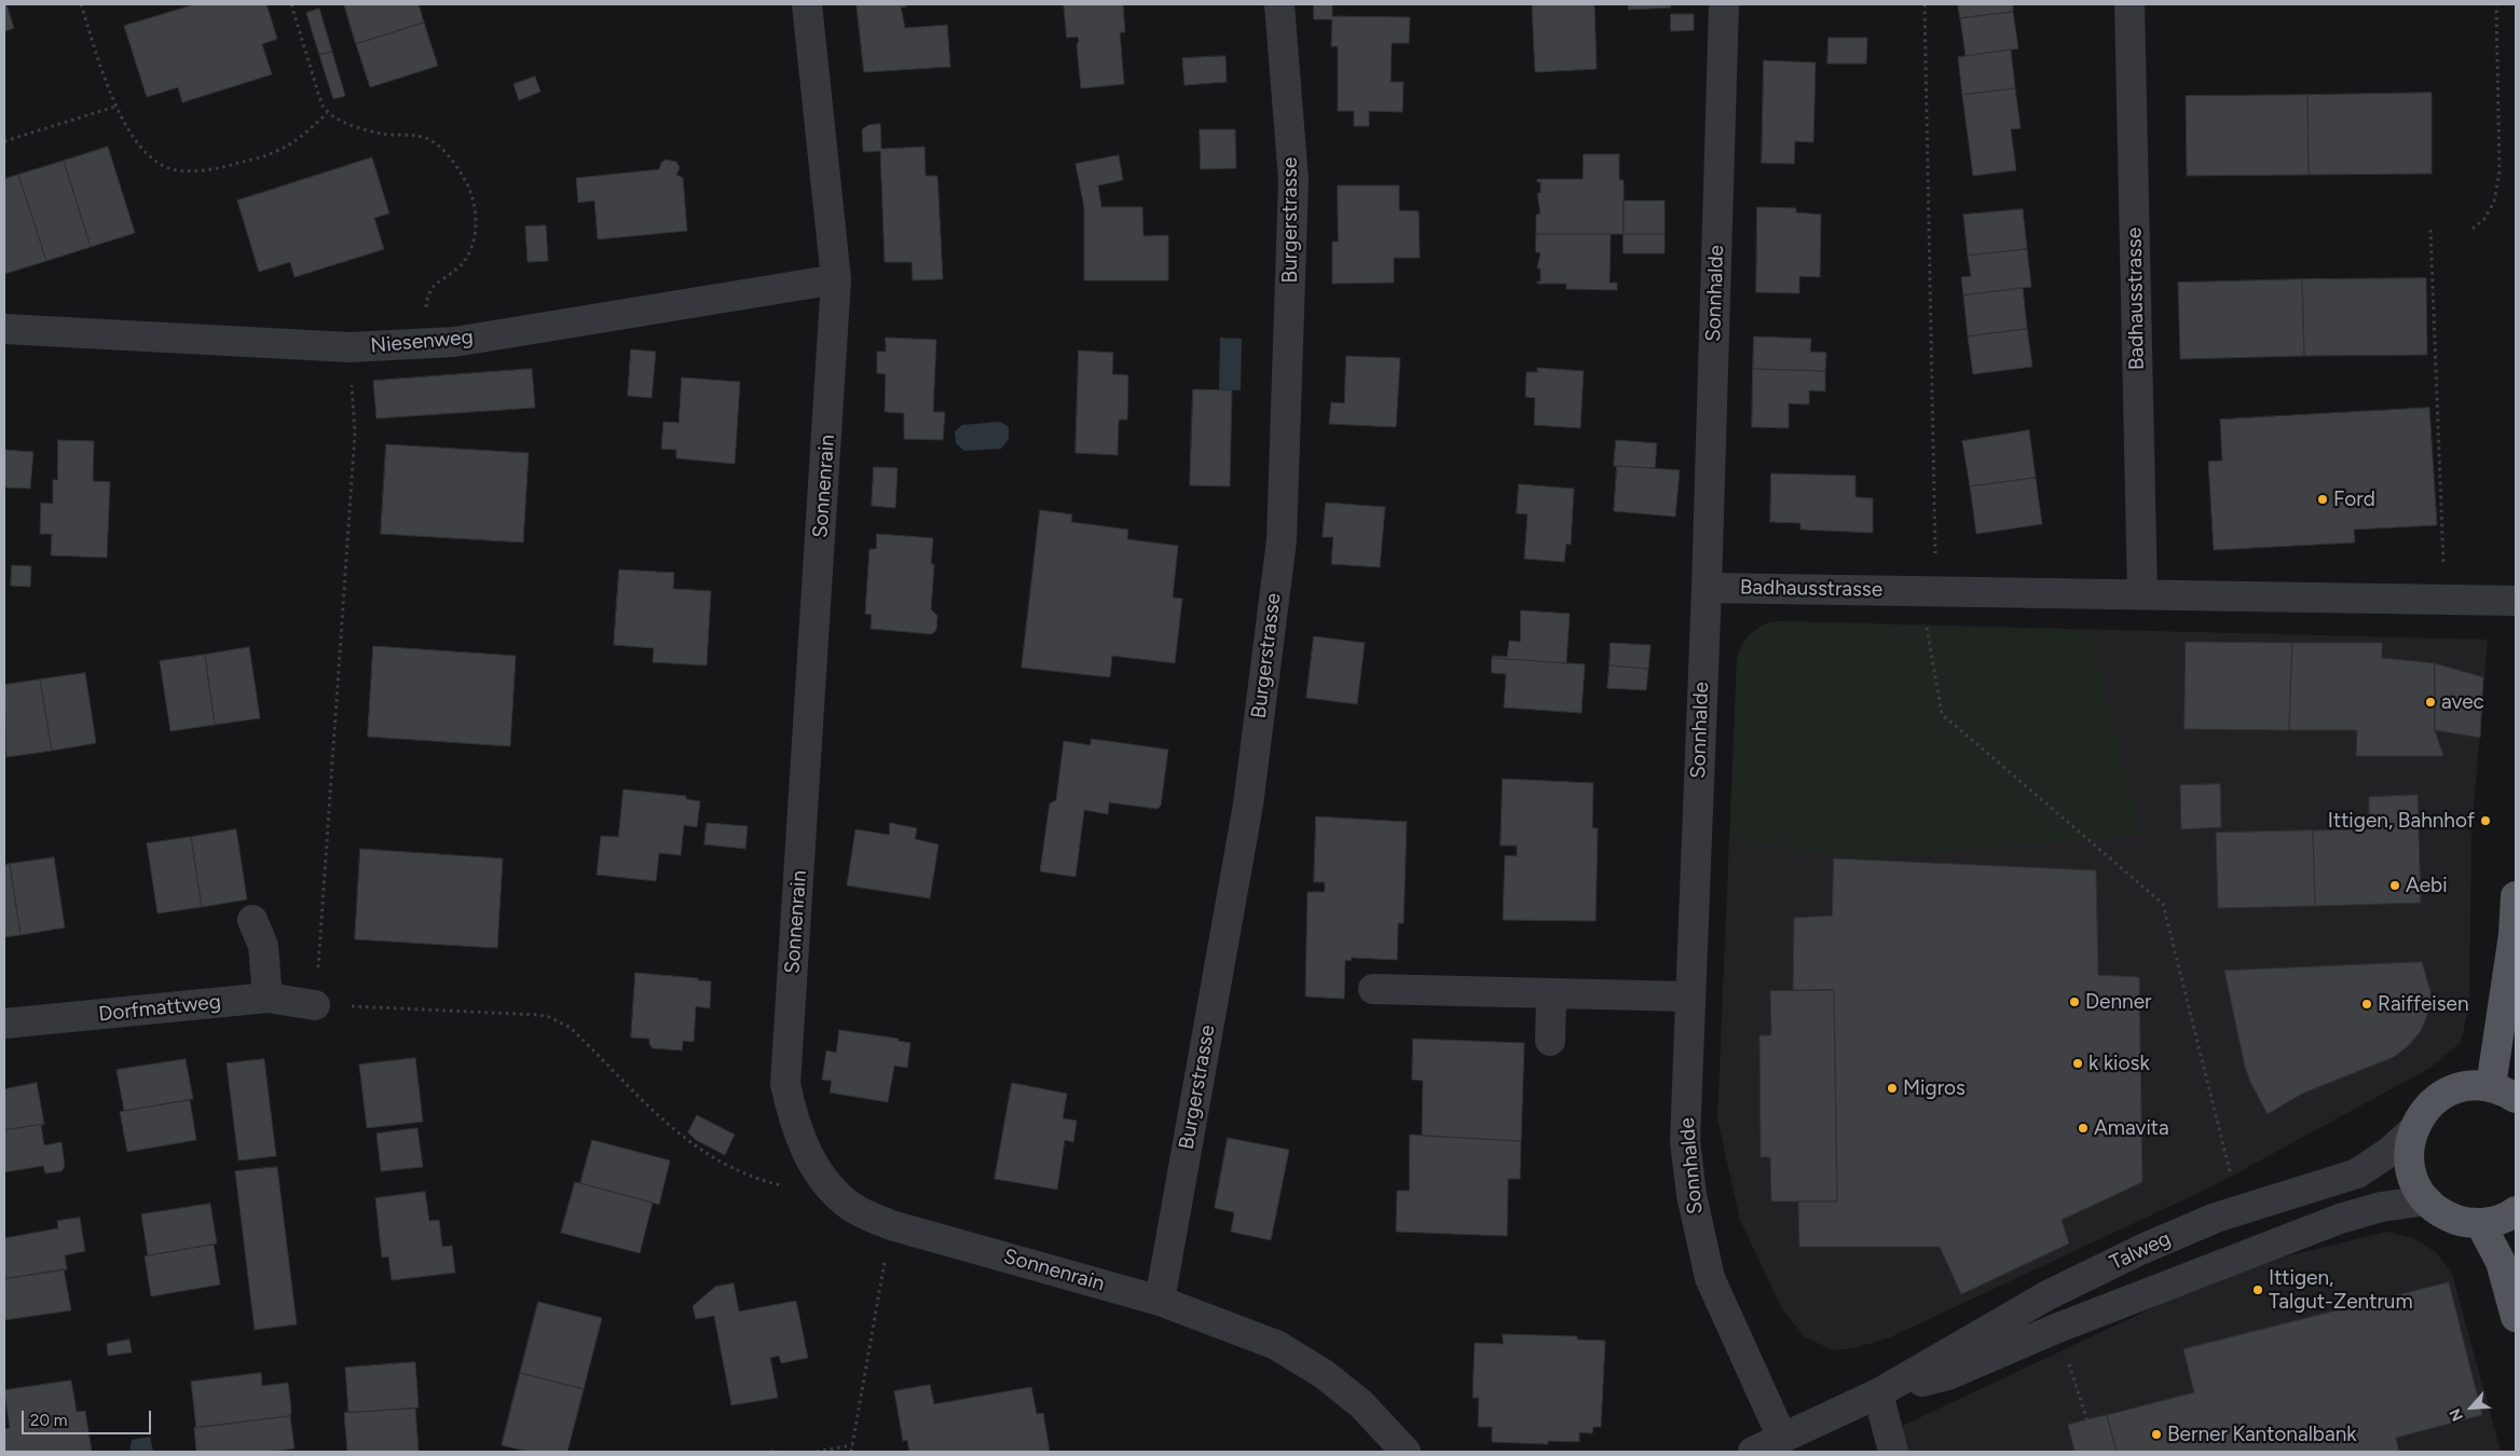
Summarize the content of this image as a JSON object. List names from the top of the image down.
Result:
{
  "streets": {
    "street": [
      "Burgerstrasse",
      "Sonnhalde",
      "Badhausstrasse",
      "Niesenweg",
      "Sonnenrain",
      "Dorfmattweg",
      "Talweg"
    ]
  },
  "crossings": [
    ["Burgerstrasse", "Sonnenrain"],
    ["Sonnhalde", "Badhausstrasse"],
    ["Sonnhalde", "Talweg"],
    ["Niesenweg", "Sonnenrain"]
  ],
  "places": [
    "Ford",
    "avec",
    "Ittigen, Bahnhof",
    "Aebi",
    "Denner",
    "Raiffeisen",
    "k kiosk",
    "Migros",
    "Amavita",
    "Ittigen, Talgut-Zentrum",
    "Berner Kantonalbank"
  ],
  "scale_bar": "20 m",
  "north": "bottom left"
}
